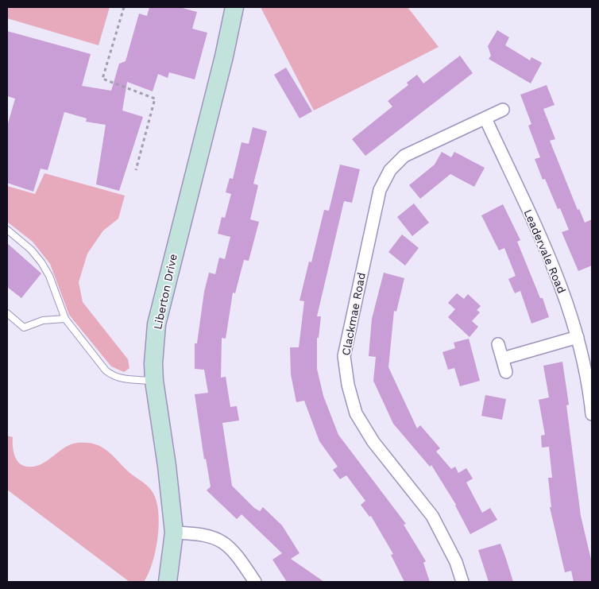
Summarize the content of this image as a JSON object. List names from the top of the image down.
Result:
{
  "streets": {
    "street": ["Leadervale Road", "Liberton Drive", "Clackmae Road"]
  },
  "crossings": [
    ["Leadervale Road", "Clackmae Road"]
  ]
}
